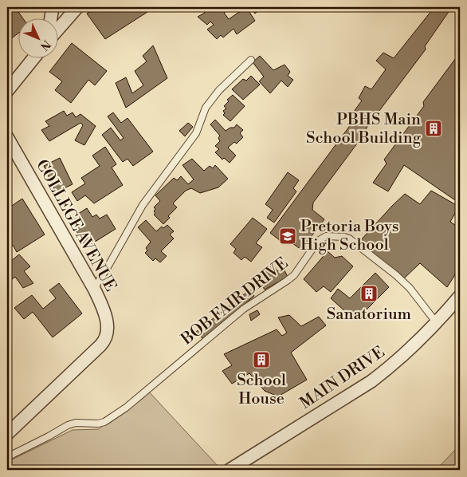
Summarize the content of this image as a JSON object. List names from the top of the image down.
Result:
{
  "streets": {
    "street": ["COLLEGE AVENUE", "MAIN DRIVE"],
    "lane": ["BOB FAIR DRIVE"]
  },
  "crossings": [
    ["BOB FAIR DRIVE", "MAIN DRIVE"]
  ],
  "places": {
    "building": ["PBHS Main School Building", "Sanatorium", "School House"],
    "school or university": ["Pretoria Boys High School"]
  },
  "north": "bottom right"
}
